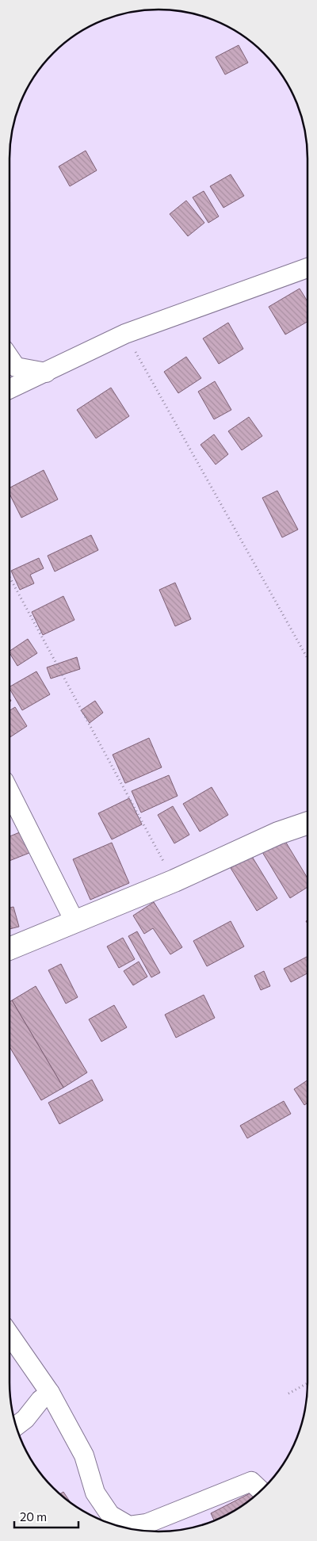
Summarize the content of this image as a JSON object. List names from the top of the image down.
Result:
{
  "scale_bar": "20 m"
}
